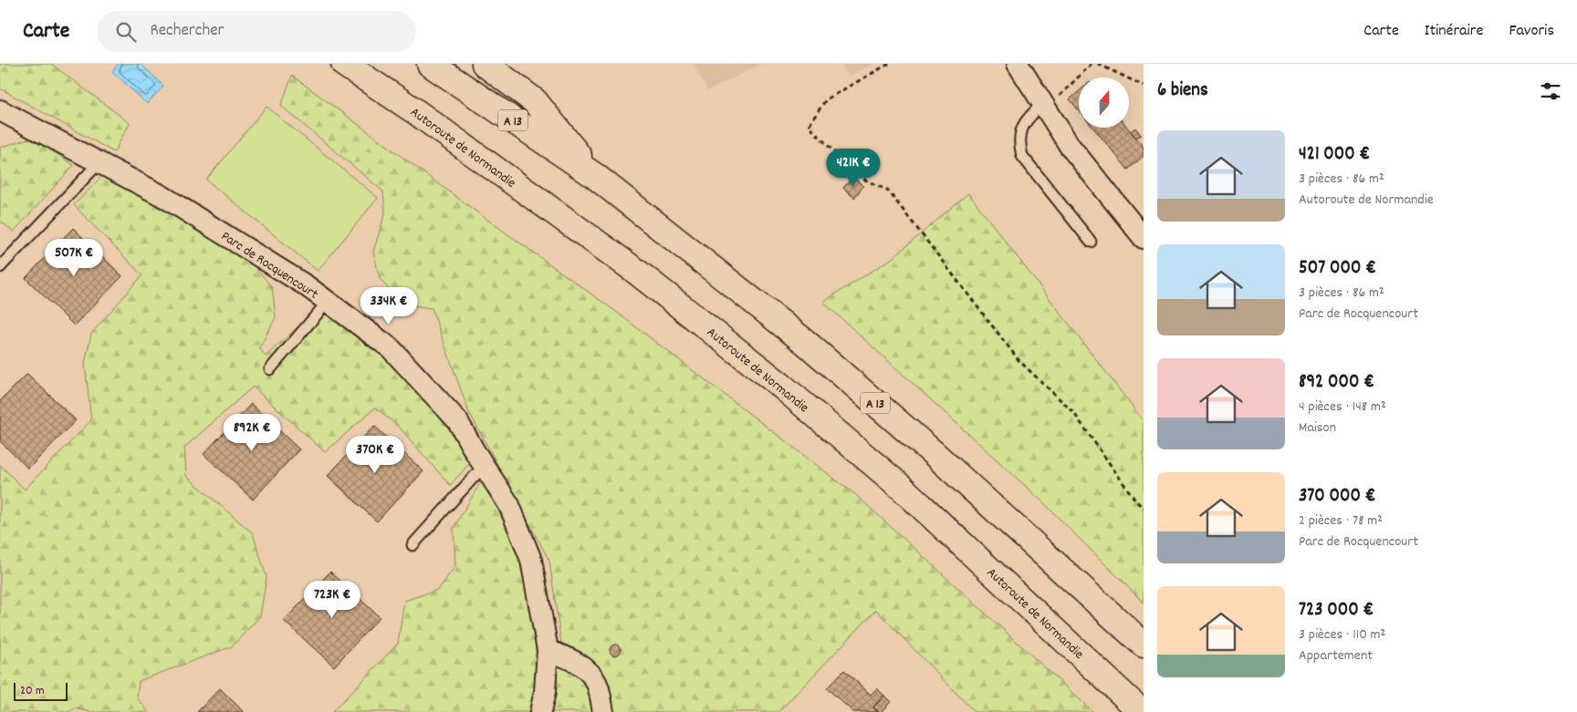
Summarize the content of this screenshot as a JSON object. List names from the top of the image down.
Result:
{
  "streets": {
    "highway": ["A 13", "Autoroute de Normandie"],
    "street": ["Parc de Rocquencourt"]
  },
  "scale_bar": "20 m",
  "north": "top",
  "page": {
    "header": "Carte",
    "search": "Rechercher",
    "nav": ["Carte", "Itinéraire", "Favoris"],
    "heading": "6 biens",
    "list": [
      {
        "name": "421 000 €",
        "note": "3 pièces · 86 m² · Autoroute de Normandie"
      },
      {
        "name": "507 000 €",
        "note": "3 pièces · 86 m² · Parc de Rocquencourt"
      },
      {
        "name": "892 000 €",
        "note": "4 pièces · 148 m² · Maison"
      },
      {
        "name": "370 000 €",
        "note": "2 pièces · 78 m² · Parc de Rocquencourt"
      },
      {
        "name": "723 000 €",
        "note": "3 pièces · 110 m² · Appartement"
      }
    ],
    "price": [
      "421K €",
      "507K €",
      "334K €",
      "892K €",
      "370K €",
      "723K €"
    ],
    "scale": "20 m"
  }
}
